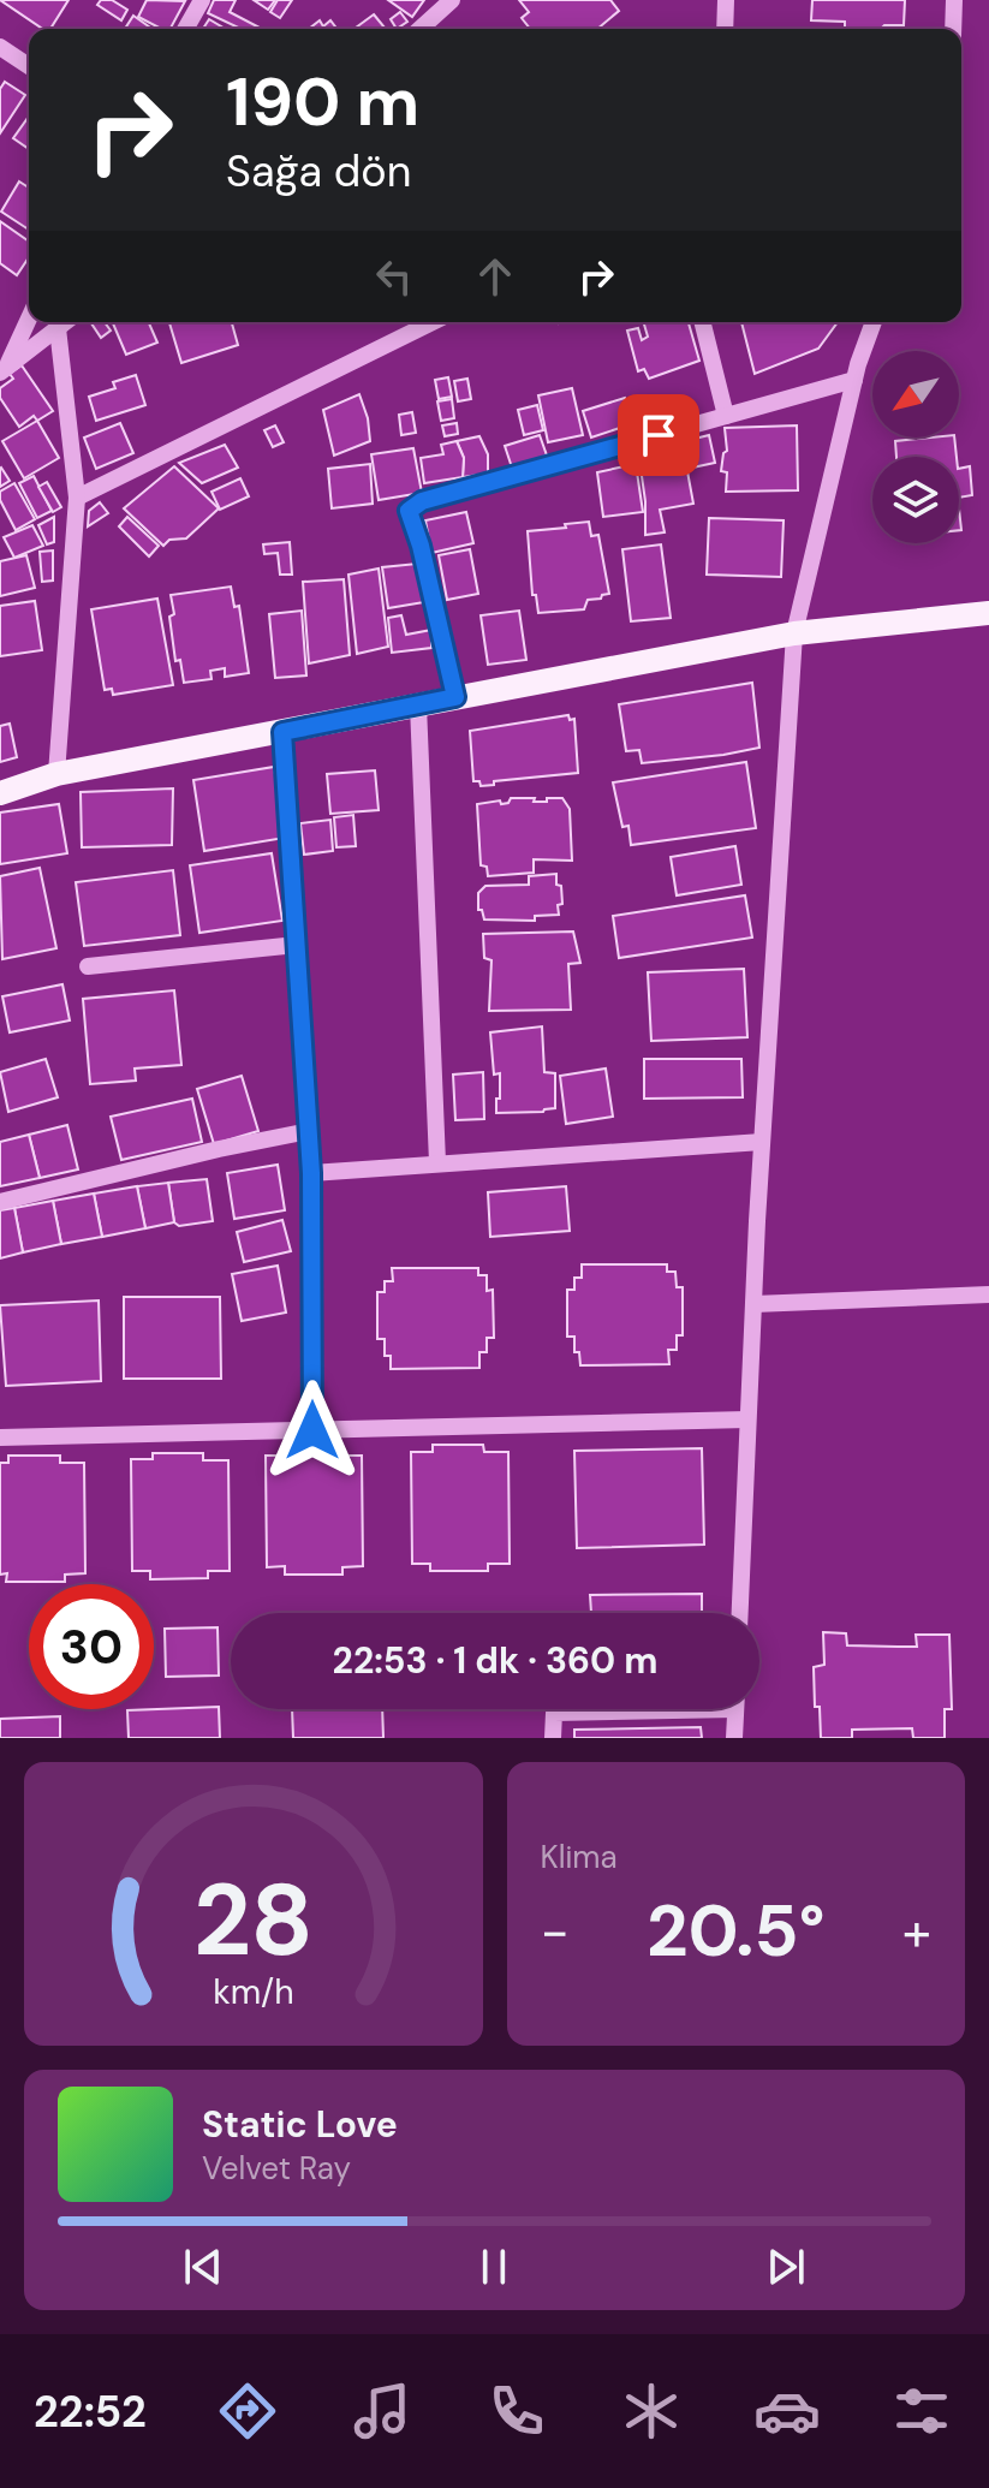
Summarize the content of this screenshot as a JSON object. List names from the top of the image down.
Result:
{
  "north": "bottom left",
  "page": {
    "turn": ["190 m", "Sağa dön"],
    "limit": "30",
    "trip": "22:53 · 1 dk · 360 m",
    "tile": "Klima",
    "heat": ["−", "20.5°", "+"],
    "song": ["Static Love", "Velvet Ray"],
    "tabs": "22:52",
    "gauge": ["28", "km/h"]
  }
}
